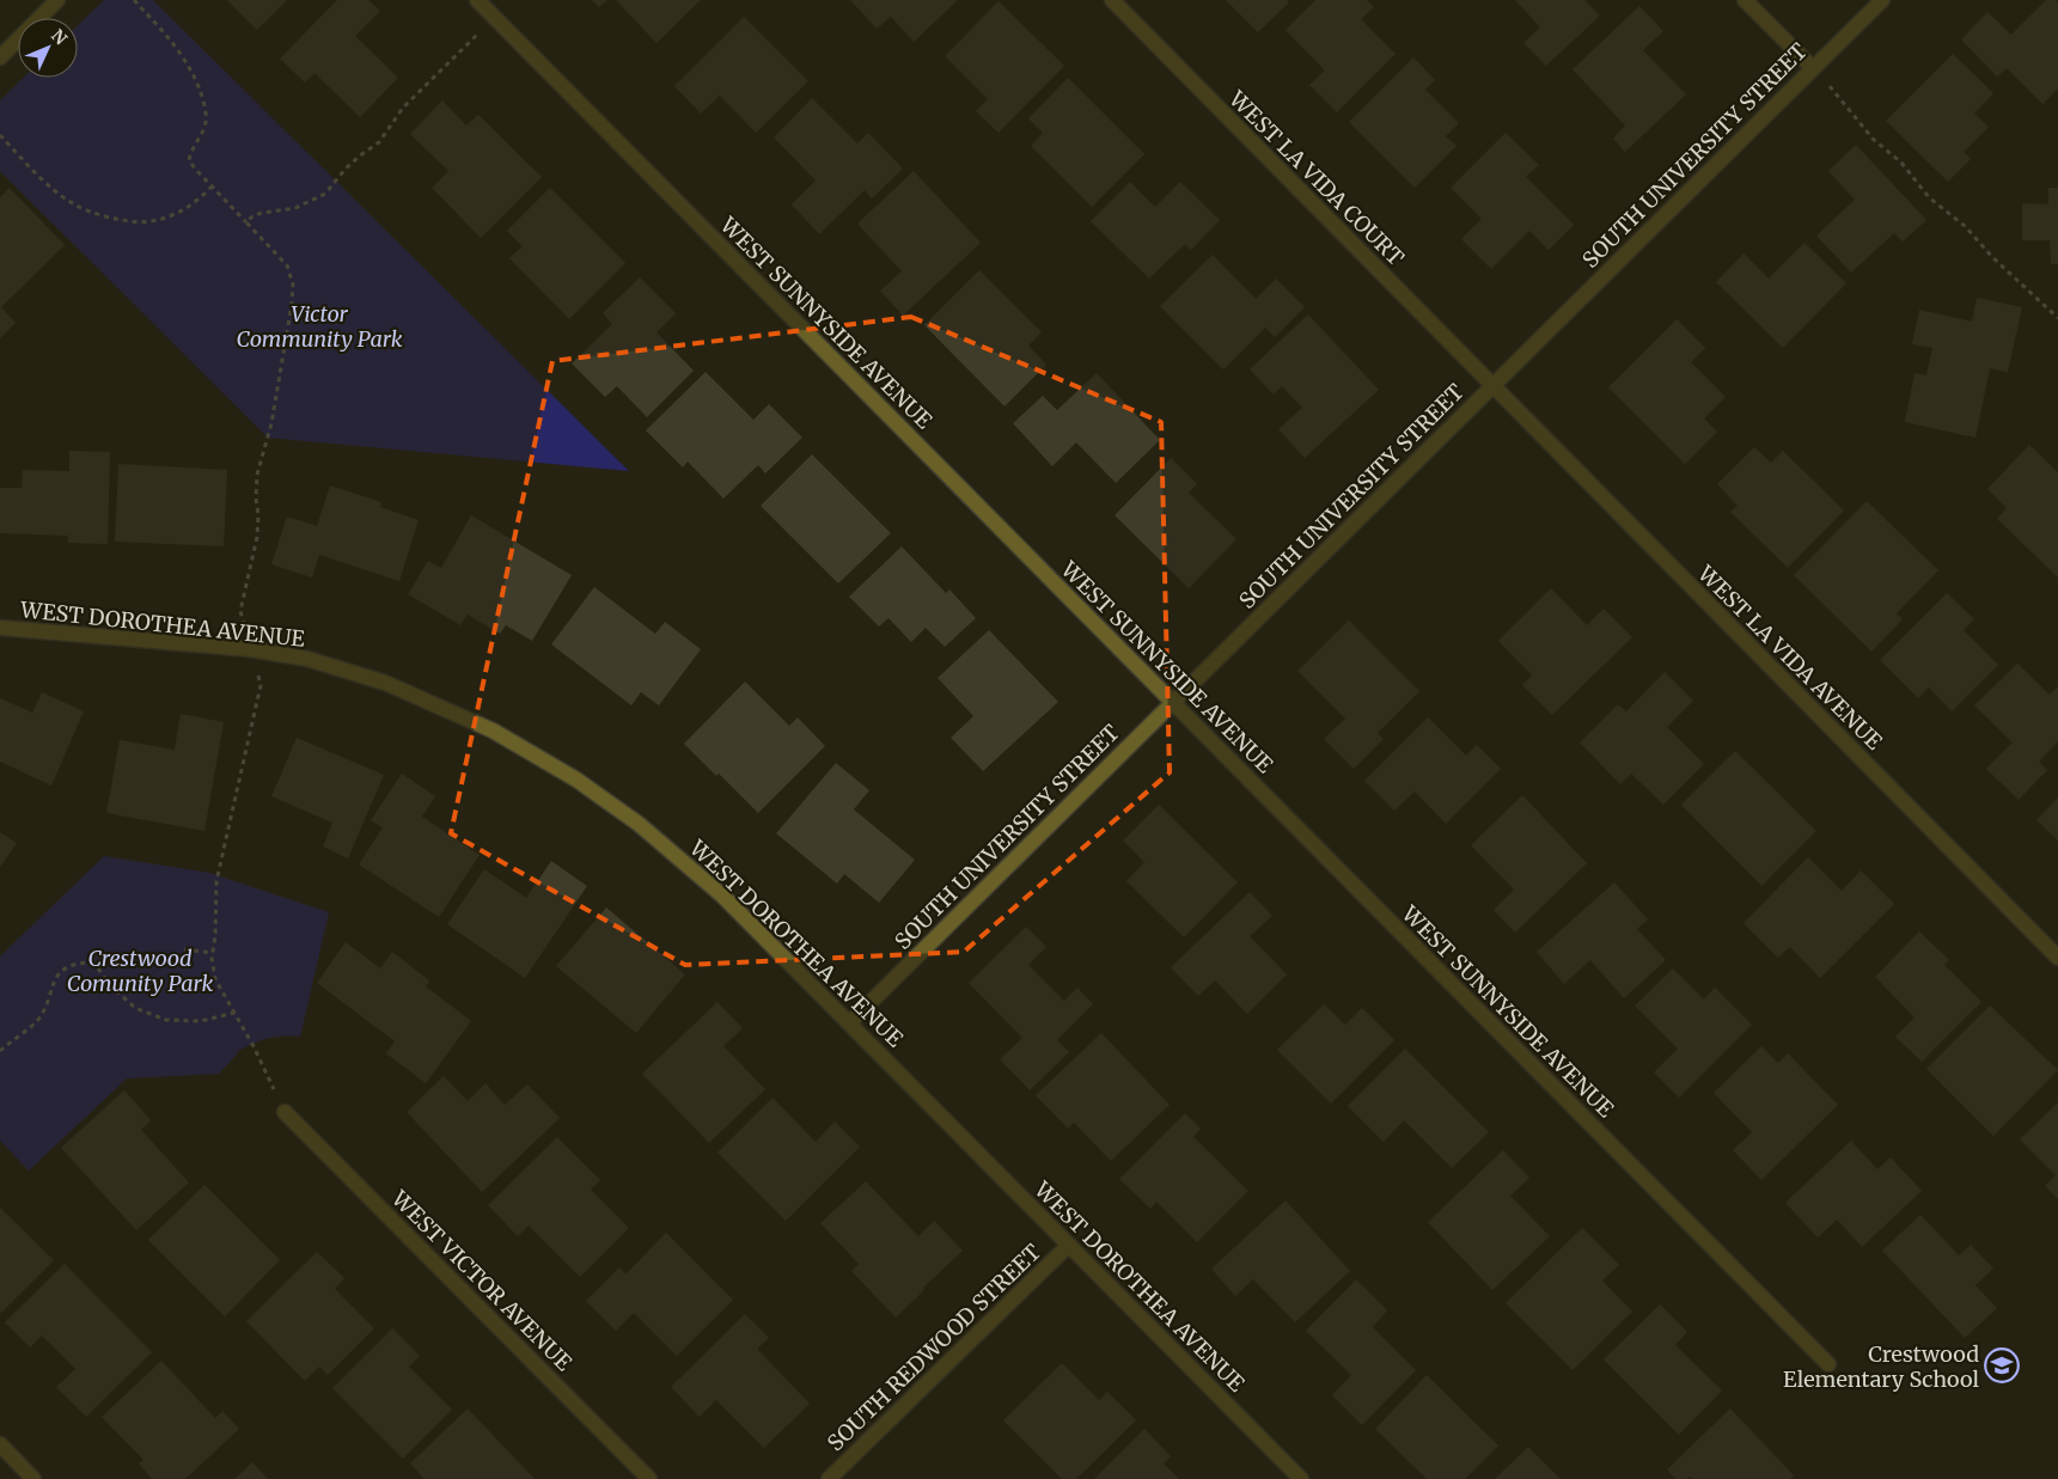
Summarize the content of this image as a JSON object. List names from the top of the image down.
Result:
{
  "streets": {
    "street": [
      "SOUTH UNIVERSITY STREET",
      "WEST LA VIDA COURT",
      "WEST SUNNYSIDE AVENUE",
      "WEST DOROTHEA AVENUE",
      "WEST LA VIDA AVENUE",
      "WEST VICTOR AVENUE",
      "SOUTH REDWOOD STREET"
    ]
  },
  "crossings": [
    ["SOUTH UNIVERSITY STREET", "WEST LA VIDA COURT"],
    ["SOUTH UNIVERSITY STREET", "WEST SUNNYSIDE AVENUE"],
    ["SOUTH UNIVERSITY STREET", "WEST DOROTHEA AVENUE"],
    ["SOUTH UNIVERSITY STREET", "WEST LA VIDA AVENUE"],
    ["WEST LA VIDA COURT", "WEST LA VIDA AVENUE"],
    ["WEST DOROTHEA AVENUE", "SOUTH REDWOOD STREET"]
  ],
  "parks": ["Victor Community Park", "Crestwood Comunity Park"],
  "places": {
    "school or university": ["Crestwood Elementary School"]
  },
  "north": "top right"
}
